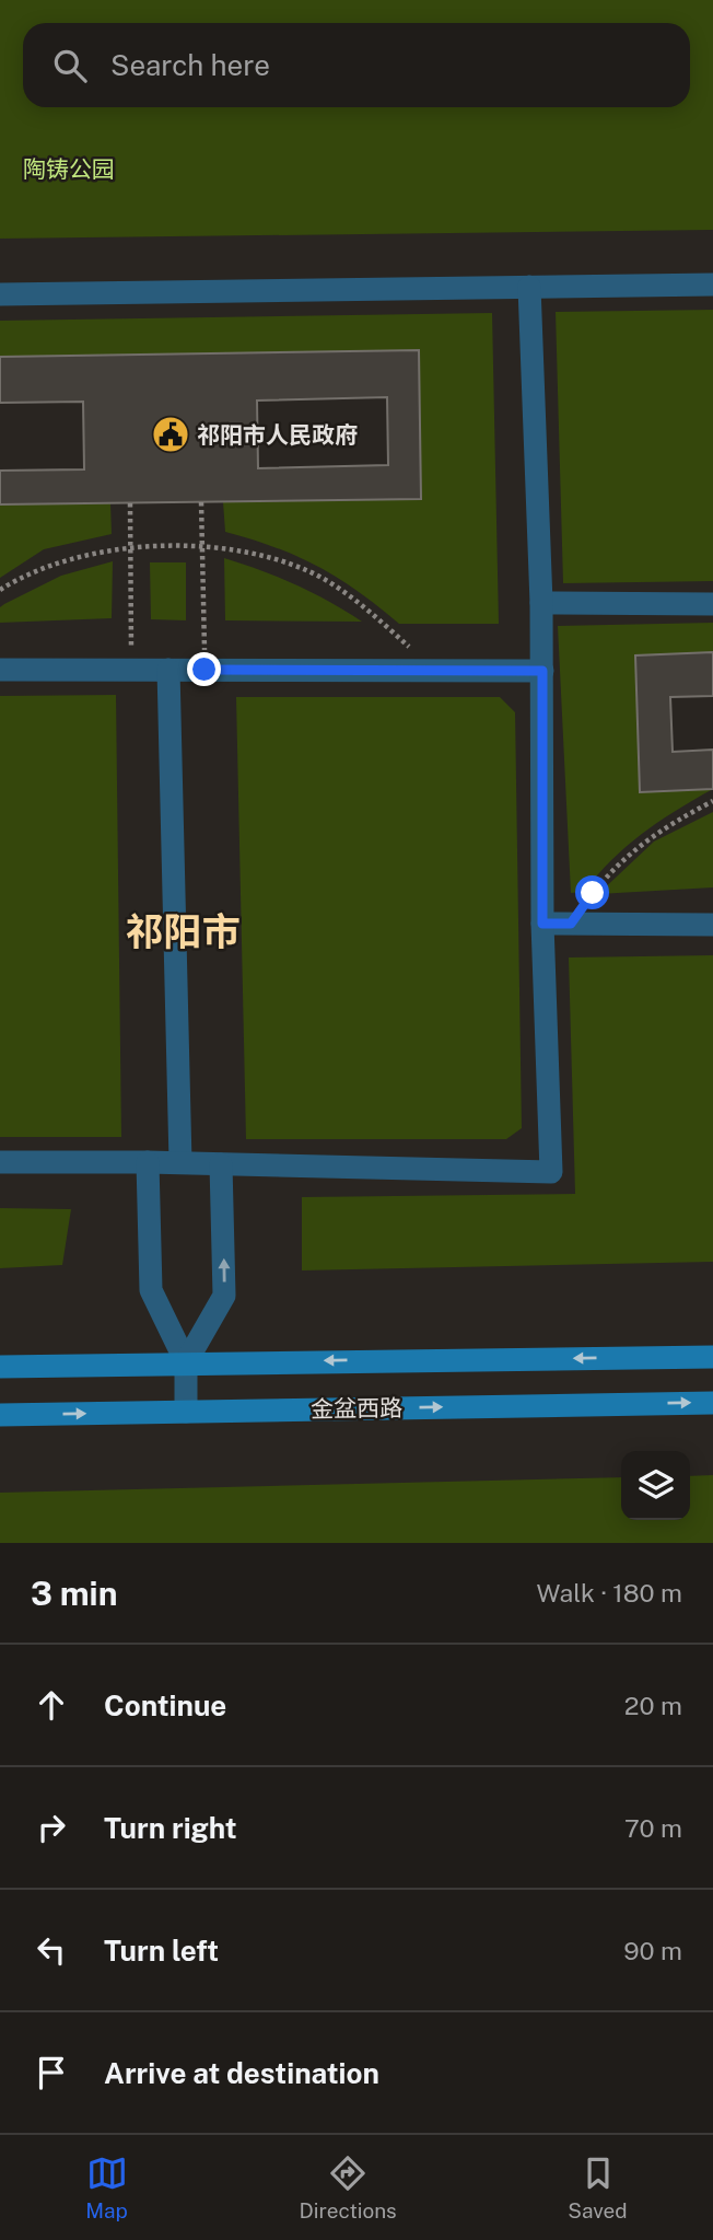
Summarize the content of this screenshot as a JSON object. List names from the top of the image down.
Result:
{
  "streets": {
    "main road": ["金盆西路"]
  },
  "districts": ["祁阳市"],
  "parks": ["陶铸公园"],
  "places": {
    "public building": ["祁阳市人民政府"]
  },
  "page": {
    "search": "Search here",
    "heading": ["3 min", "Walk · 180 m"],
    "list": [
      ["Continue", "20 m"],
      ["Turn right", "70 m"],
      ["Turn left", "90 m"],
      "Arrive at destination"
    ],
    "nav": ["Map", "Directions", "Saved"]
  }
}
